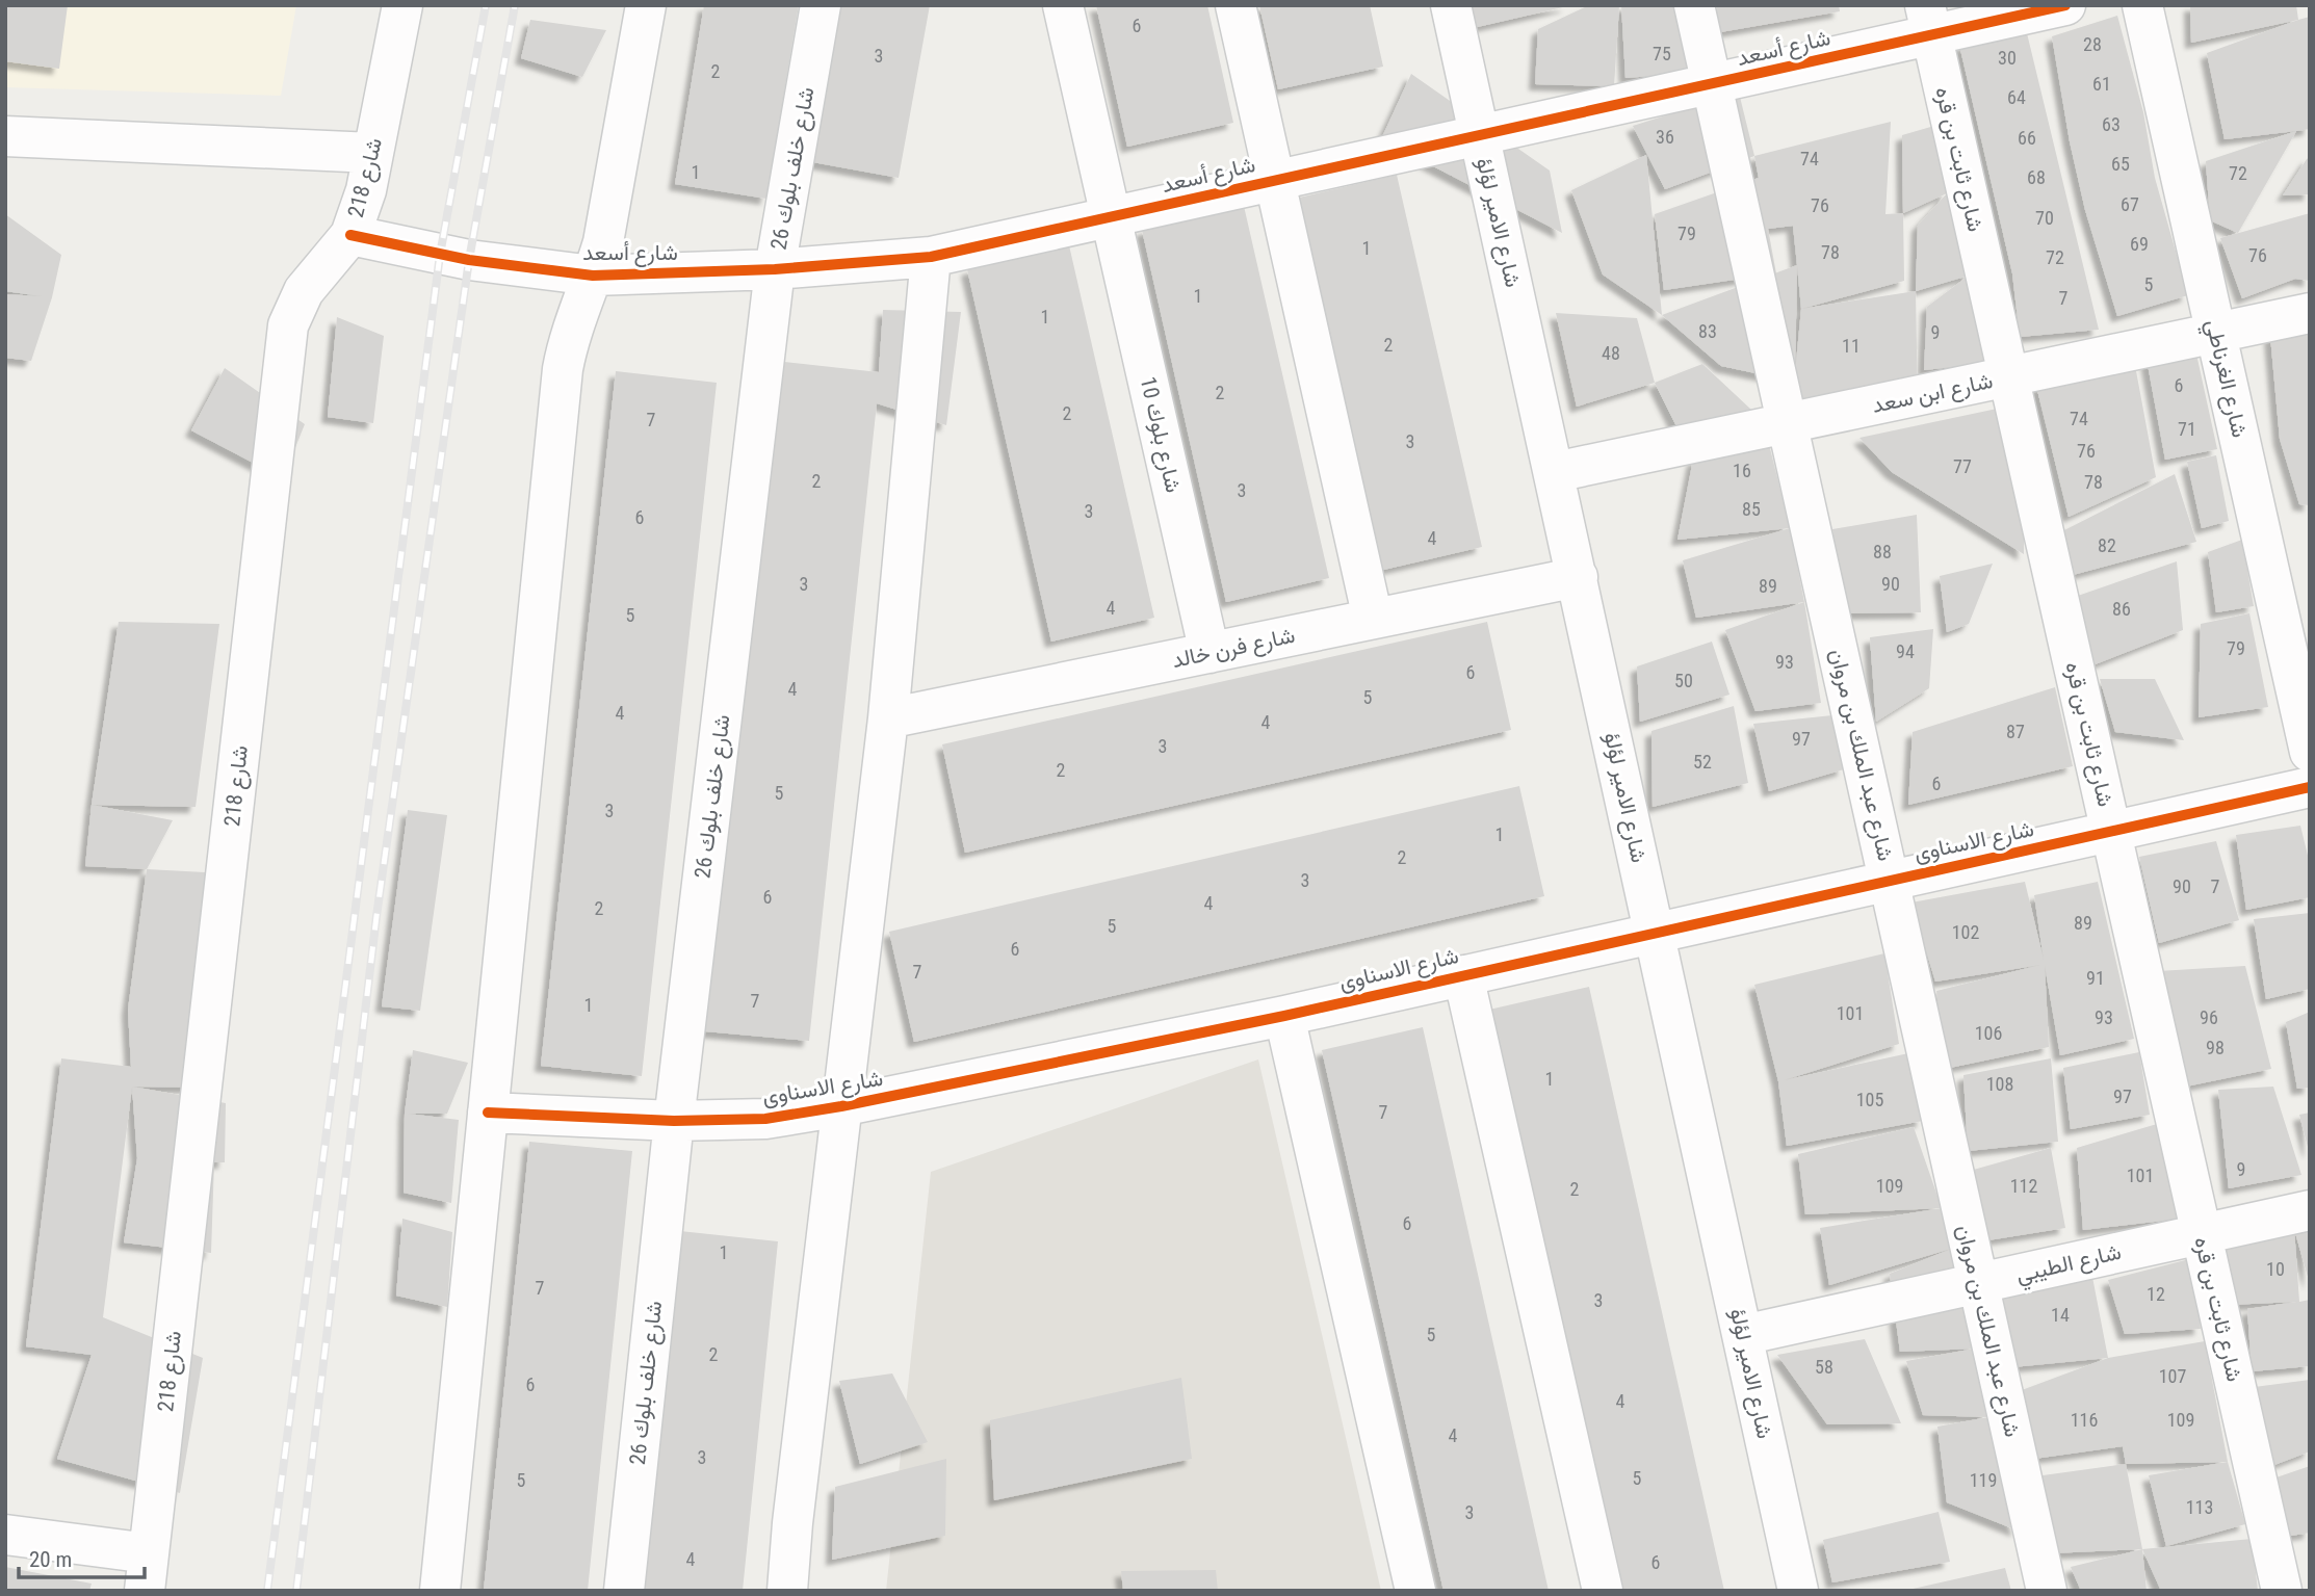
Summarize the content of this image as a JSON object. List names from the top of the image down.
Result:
{
  "streets": {
    "street": [
      "شارع أسعد",
      "شارع ثابت بن قره",
      "شارع خلف بلوك 26",
      "شارع 218",
      "شارع الامير لؤلؤ",
      "شارع الغرناطي",
      "شارع ابن سعد",
      "شارع بلوك 10",
      "شارع فرن خالد",
      "شارع عبد الملك بن مروان",
      "شارع الاسناوى",
      "شارع الطيبي"
    ]
  },
  "crossings": [
    ["شارع أسعد", "شارع ثابت بن قره"],
    ["شارع أسعد", "شارع خلف بلوك 26"],
    ["شارع أسعد", "شارع 218"],
    ["شارع أسعد", "شارع الامير لؤلؤ"],
    ["شارع أسعد", "شارع بلوك 10"],
    ["شارع أسعد", "شارع عبد الملك بن مروان"],
    ["شارع ثابت بن قره", "شارع ابن سعد"],
    ["شارع ثابت بن قره", "شارع الاسناوى"],
    ["شارع ثابت بن قره", "شارع الطيبي"],
    ["شارع خلف بلوك 26", "شارع الاسناوى"],
    ["شارع الامير لؤلؤ", "شارع ابن سعد"],
    ["شارع الامير لؤلؤ", "شارع فرن خالد"],
    ["شارع الامير لؤلؤ", "شارع الاسناوى"],
    ["شارع الامير لؤلؤ", "شارع الطيبي"],
    ["شارع الغرناطي", "شارع ابن سعد"],
    ["شارع ابن سعد", "شارع عبد الملك بن مروان"],
    ["شارع بلوك 10", "شارع فرن خالد"],
    ["شارع عبد الملك بن مروان", "شارع الاسناوى"],
    ["شارع عبد الملك بن مروان", "شارع الطيبي"]
  ],
  "house_numbers": [
    "6",
    "28",
    "75",
    "3",
    "30",
    "2",
    "61",
    "64",
    "63",
    "36",
    "66",
    "74",
    "65",
    "1",
    "72",
    "68",
    "67",
    "76",
    "70",
    "79",
    "69",
    "1",
    "78",
    "76",
    "72",
    "5",
    "1",
    "7",
    "1",
    "83",
    "9",
    "2",
    "11",
    "48",
    "6",
    "2",
    "2",
    "74",
    "7",
    "71",
    "3",
    "76",
    "77",
    "16",
    "2",
    "78",
    "3",
    "85",
    "3",
    "6",
    "4",
    "82",
    "88",
    "3",
    "90",
    "89",
    "4",
    "86",
    "5",
    "79",
    "94",
    "93",
    "6",
    "50",
    "4",
    "5",
    "4",
    "4",
    "87",
    "97",
    "3",
    "52",
    "2",
    "6",
    "5",
    "3",
    "1",
    "2",
    "3",
    "90",
    "7",
    "6",
    "4",
    "2",
    "89",
    "5",
    "102",
    "6",
    "7",
    "91",
    "7",
    "1",
    "101",
    "93",
    "96",
    "106",
    "98",
    "1",
    "108",
    "97",
    "105",
    "7",
    "9",
    "101",
    "109",
    "112",
    "2",
    "6",
    "1",
    "10",
    "7",
    "12",
    "3",
    "14",
    "5",
    "2",
    "58",
    "107",
    "6",
    "4",
    "116",
    "109",
    "4",
    "3",
    "5",
    "5",
    "119",
    "113",
    "3",
    "4",
    "6"
  ],
  "scale_bar": "20 m"
}
